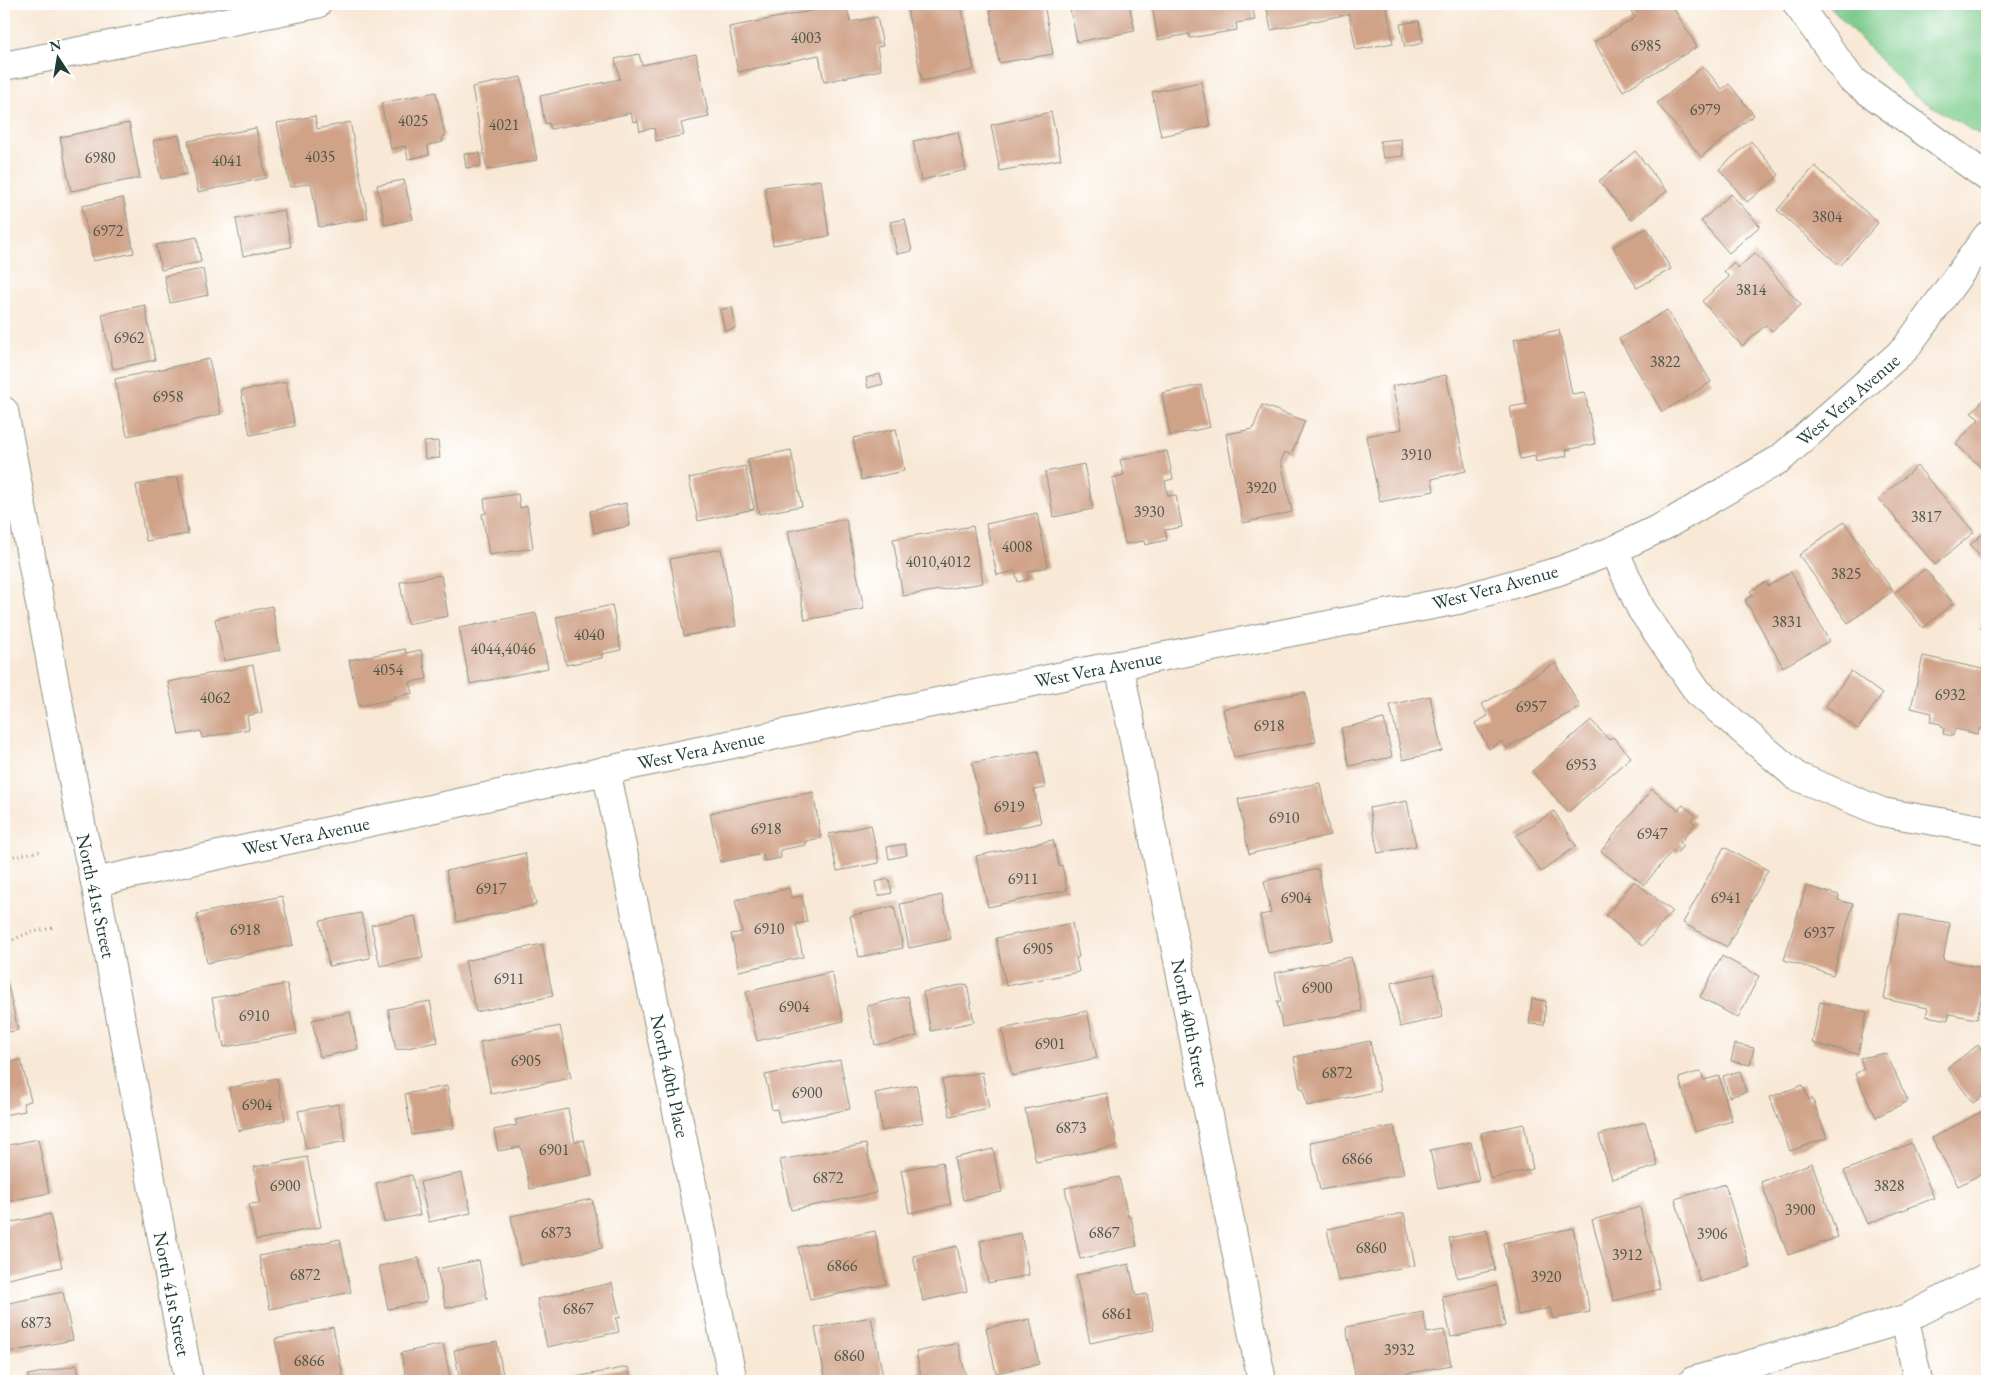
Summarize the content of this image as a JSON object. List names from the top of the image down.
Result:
{
  "streets": {
    "street": [
      "West Vera Avenue",
      "North 41st Street",
      "North 40th Street",
      "North 40th Place"
    ]
  },
  "crossings": [
    ["West Vera Avenue", "North 41st Street"],
    ["West Vera Avenue", "North 40th Street"],
    ["West Vera Avenue", "North 40th Place"]
  ],
  "house_numbers": [
    "4003",
    "6985",
    "6979",
    "4025",
    "4021",
    "4035",
    "6980",
    "4041",
    "3804",
    "6972",
    "3814",
    "6962",
    "3822",
    "6958",
    "3910",
    "3920",
    "3930",
    "3817",
    "4008",
    "4010,4012",
    "3825",
    "3831",
    "4040",
    "4044,4046",
    "4054",
    "6932",
    "4062",
    "6957",
    "6918",
    "6953",
    "6919",
    "6910",
    "6918",
    "6947",
    "6911",
    "6917",
    "6904",
    "6941",
    "6910",
    "6918",
    "6937",
    "6905",
    "6911",
    "6900",
    "6904",
    "6910",
    "6901",
    "6905",
    "6872",
    "6900",
    "6904",
    "6873",
    "6901",
    "6866",
    "6872",
    "6900",
    "3828",
    "3900",
    "6873",
    "6867",
    "3906",
    "6860",
    "3912",
    "6866",
    "6872",
    "3920",
    "6867",
    "6861",
    "6873",
    "3932",
    "6860",
    "6866"
  ],
  "north": "top"
}
